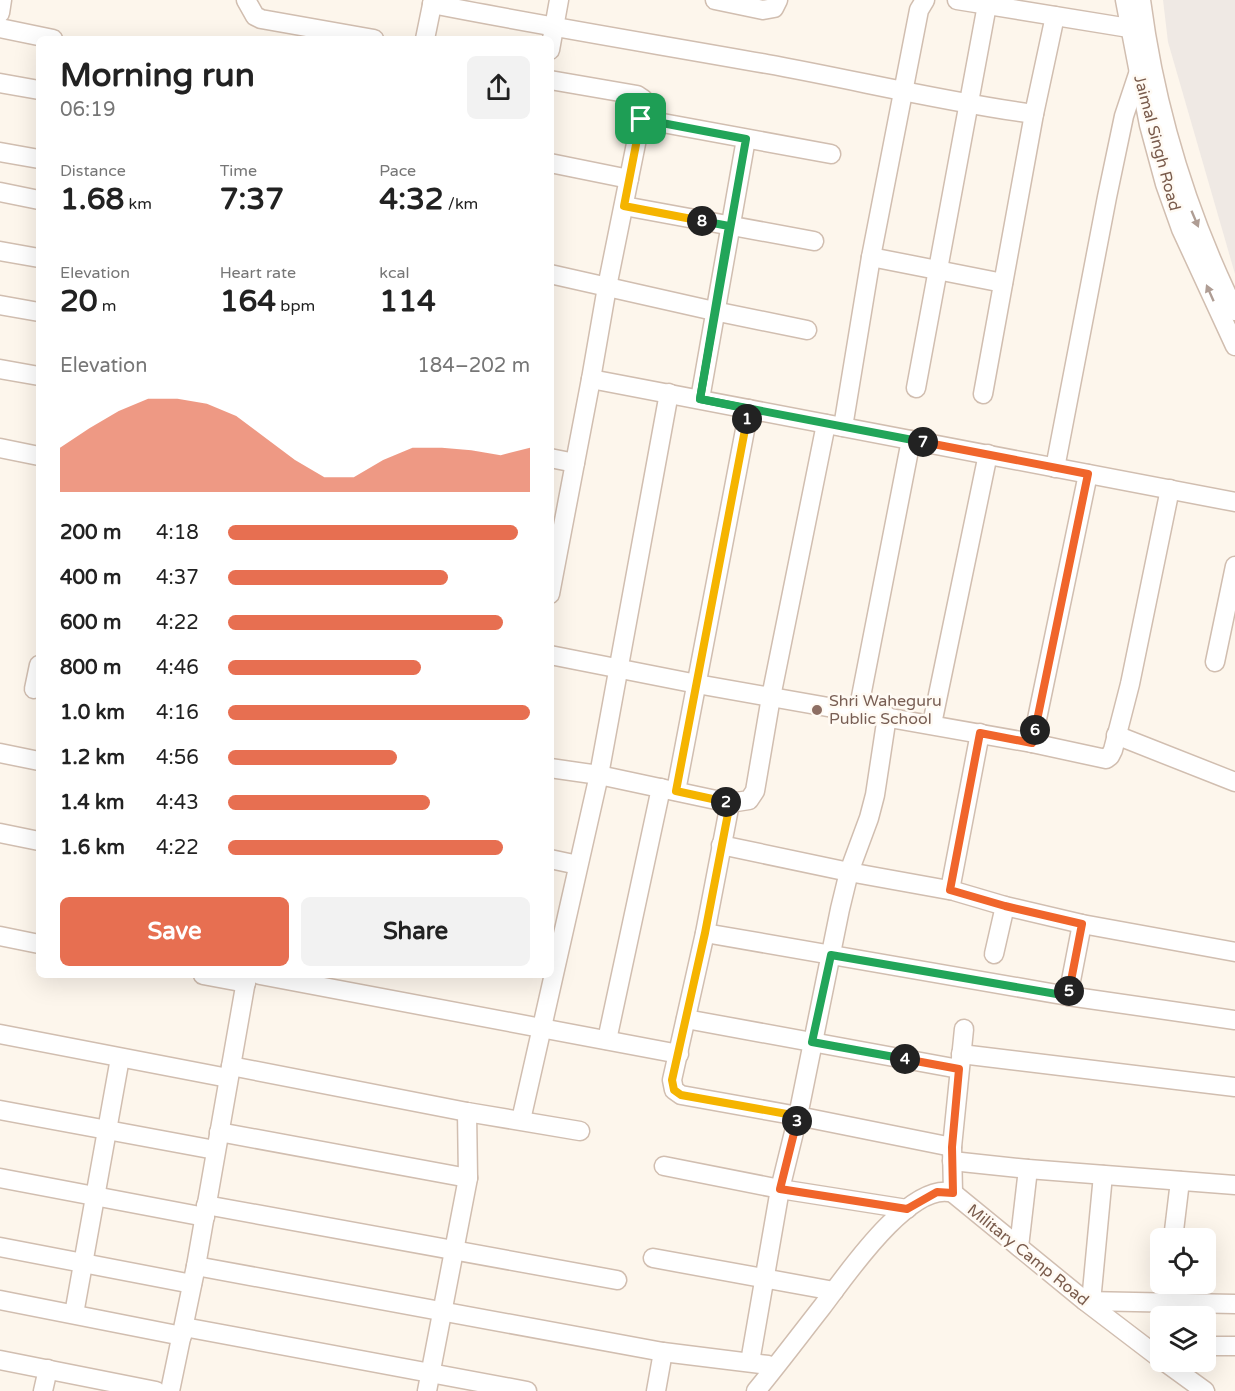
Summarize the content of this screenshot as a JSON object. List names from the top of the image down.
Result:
{
  "streets": {
    "street": ["Jaimal Singh Road", "Military Camp Road"]
  },
  "places": ["Shri Waheguru Public School"],
  "page": {
    "heading": ["Morning run", "06:19"],
    "stats": [
      ["Distance", "1.68 km"],
      ["Time", "7:37"],
      ["Pace", "4:32 /km"],
      ["Elevation", "20 m"],
      ["Heart rate", "164 bpm"],
      ["kcal", "114"]
    ],
    "pins": [
      "8",
      "1",
      "7",
      "6",
      "2",
      "5",
      "4",
      "3"
    ],
    "chart": ["Elevation", "184–202 m"],
    "list": [
      {
        "name": "200 m",
        "note": "4:18"
      },
      {
        "name": "400 m",
        "note": "4:37"
      },
      {
        "name": "600 m",
        "note": "4:22"
      },
      {
        "name": "800 m",
        "note": "4:46"
      },
      {
        "name": "1.0 km",
        "note": "4:16"
      },
      {
        "name": "1.2 km",
        "note": "4:56"
      },
      {
        "name": "1.4 km",
        "note": "4:43"
      },
      {
        "name": "1.6 km",
        "note": "4:22"
      }
    ],
    "buttons": ["Save", "Share"]
  }
}
